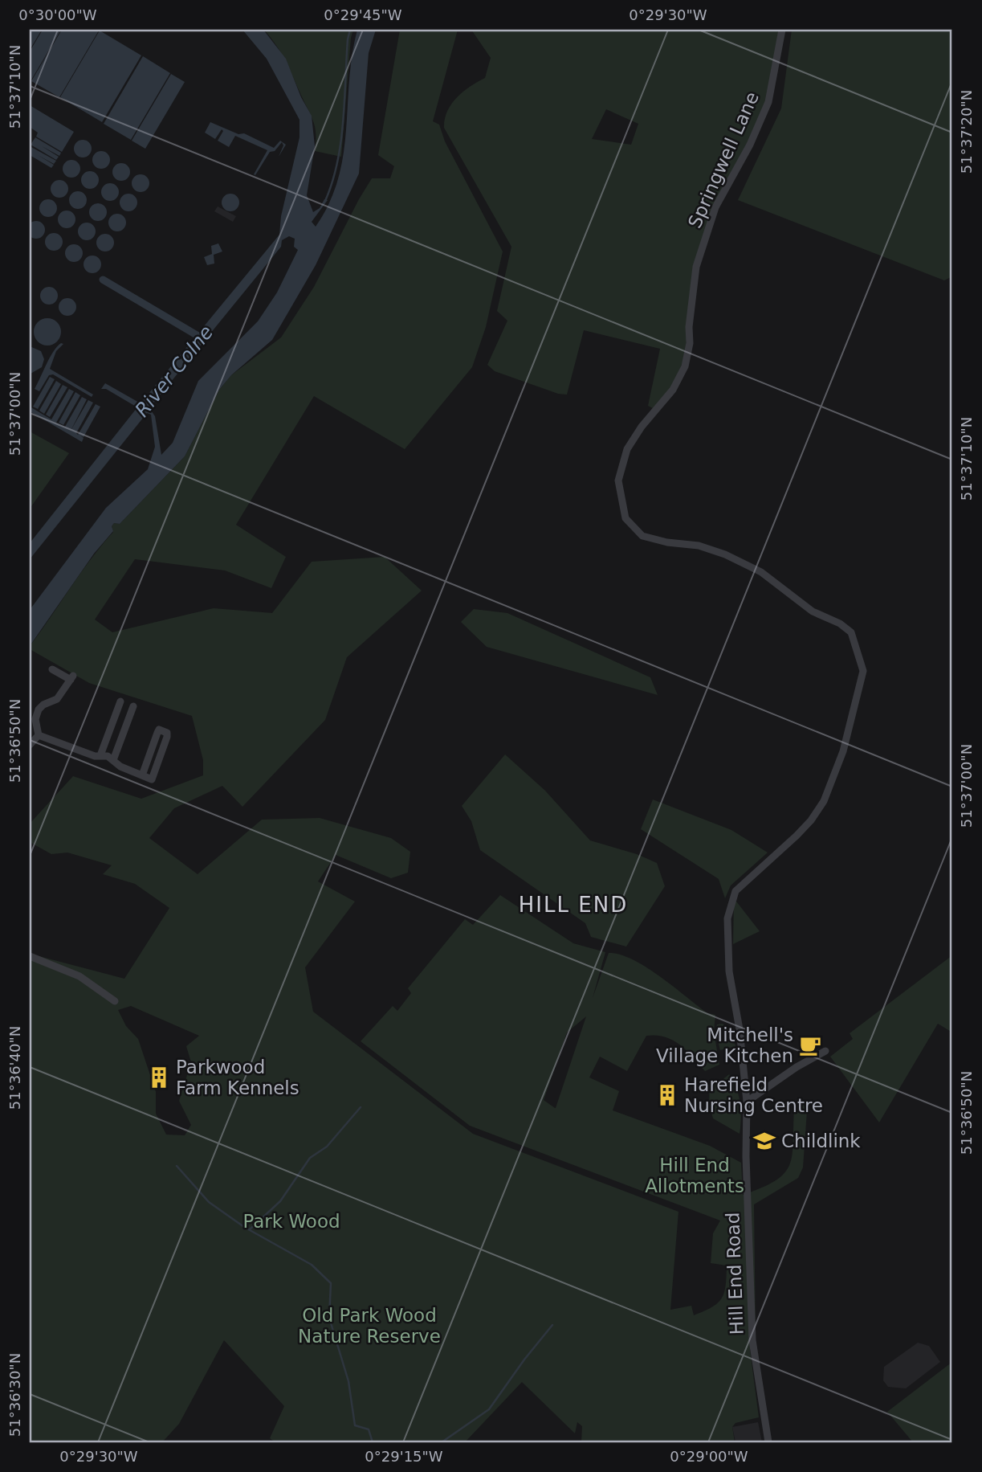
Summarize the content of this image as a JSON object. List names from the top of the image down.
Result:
{
  "streets": {
    "street": ["Springwell Lane", "Hill End Road"]
  },
  "crossings": [
    ["Springwell Lane", "Hill End Road"]
  ],
  "districts": ["HILL END"],
  "water": ["River Colne"],
  "parks": ["Hill End Allotments", "Park Wood", "Old Park Wood Nature Reserve"],
  "places": {
    "cafe": ["Mitchell's Village Kitchen"],
    "building": ["Parkwood Farm Kennels", "Harefield Nursing Centre"],
    "school or university": ["Childlink"]
  },
  "coordinates": [
    "0°30'00\"W",
    "0°29'45\"W",
    "0°29'30\"W",
    "51°37'10\"N",
    "51°37'20\"N",
    "51°37'00\"N",
    "51°36'50\"N",
    "51°36'40\"N",
    "51°36'30\"N",
    "0°29'15\"W",
    "0°29'00\"W"
  ]
}
